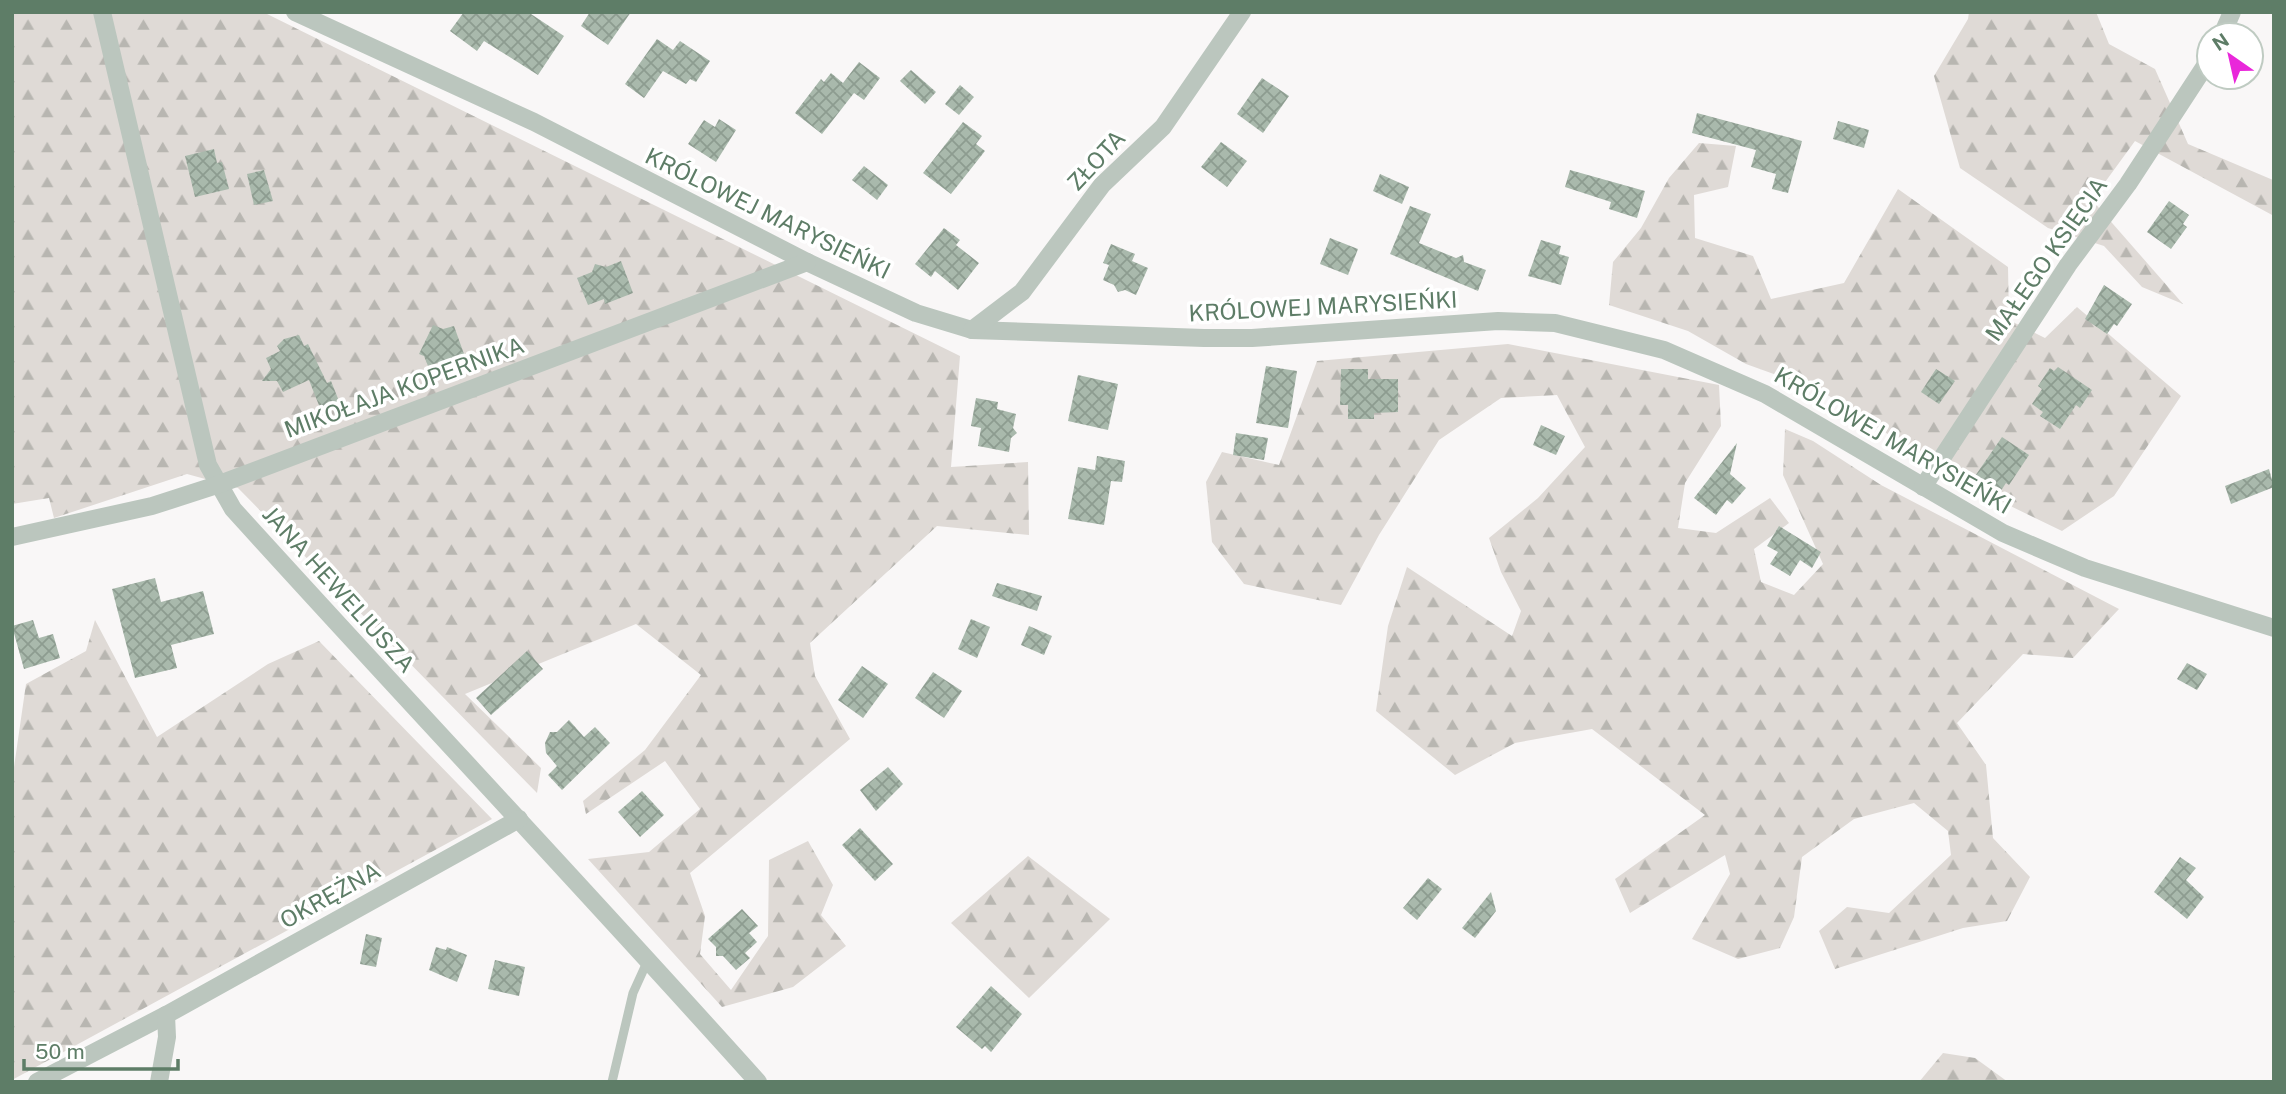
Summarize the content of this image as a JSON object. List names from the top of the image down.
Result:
{
  "streets": {
    "street": [
      "ZŁOTA",
      "KRÓLOWEJ MARYSIEŃKI",
      "MAŁEGO KSIĘCIA",
      "MIKOŁAJA KOPERNIKA",
      "JANA HEWELIUSZA",
      "OKRĘŻNA"
    ]
  },
  "crossings": [
    ["ZŁOTA", "KRÓLOWEJ MARYSIEŃKI"],
    ["KRÓLOWEJ MARYSIEŃKI", "MAŁEGO KSIĘCIA"],
    ["KRÓLOWEJ MARYSIEŃKI", "MIKOŁAJA KOPERNIKA"],
    ["MIKOŁAJA KOPERNIKA", "JANA HEWELIUSZA"],
    ["JANA HEWELIUSZA", "OKRĘŻNA"]
  ],
  "scale_bar": "50 m",
  "north": "top left"
}
